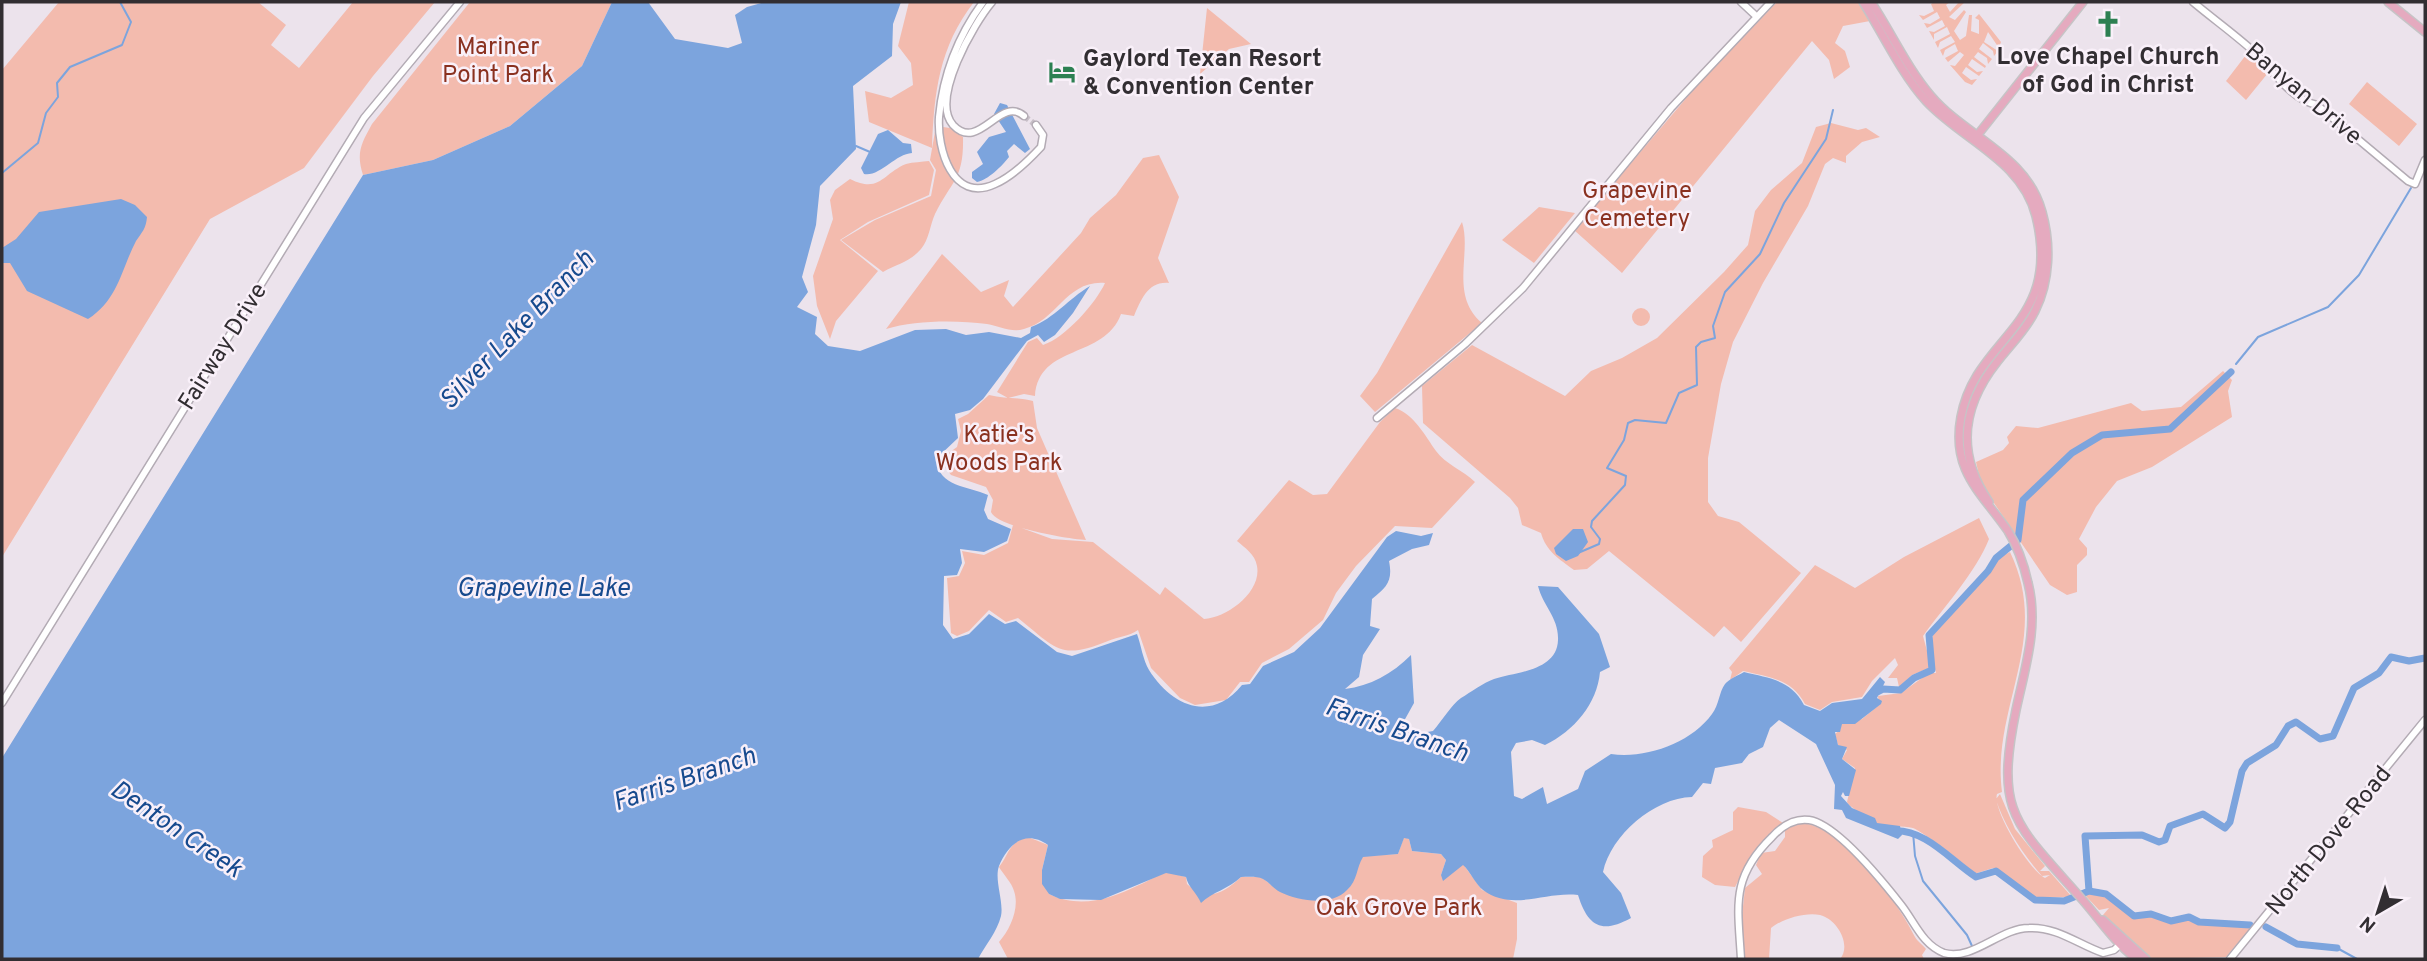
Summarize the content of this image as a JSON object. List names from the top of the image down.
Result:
{
  "streets": {
    "street": ["Banyan Drive", "Fairway Drive", "North Dove Road"]
  },
  "water": [
    "Silver Lake Branch",
    "Grapevine Lake",
    "Farris Branch",
    "Denton Creek"
  ],
  "parks": [
    "Mariner Point Park",
    "Grapevine Cemetery",
    "Katie's Woods Park",
    "Oak Grove Park"
  ],
  "places": {
    "church": ["Love Chapel Church of God in Christ"],
    "hotel": ["Gaylord Texan Resort & Convention Center"]
  },
  "north": "bottom left"
}
